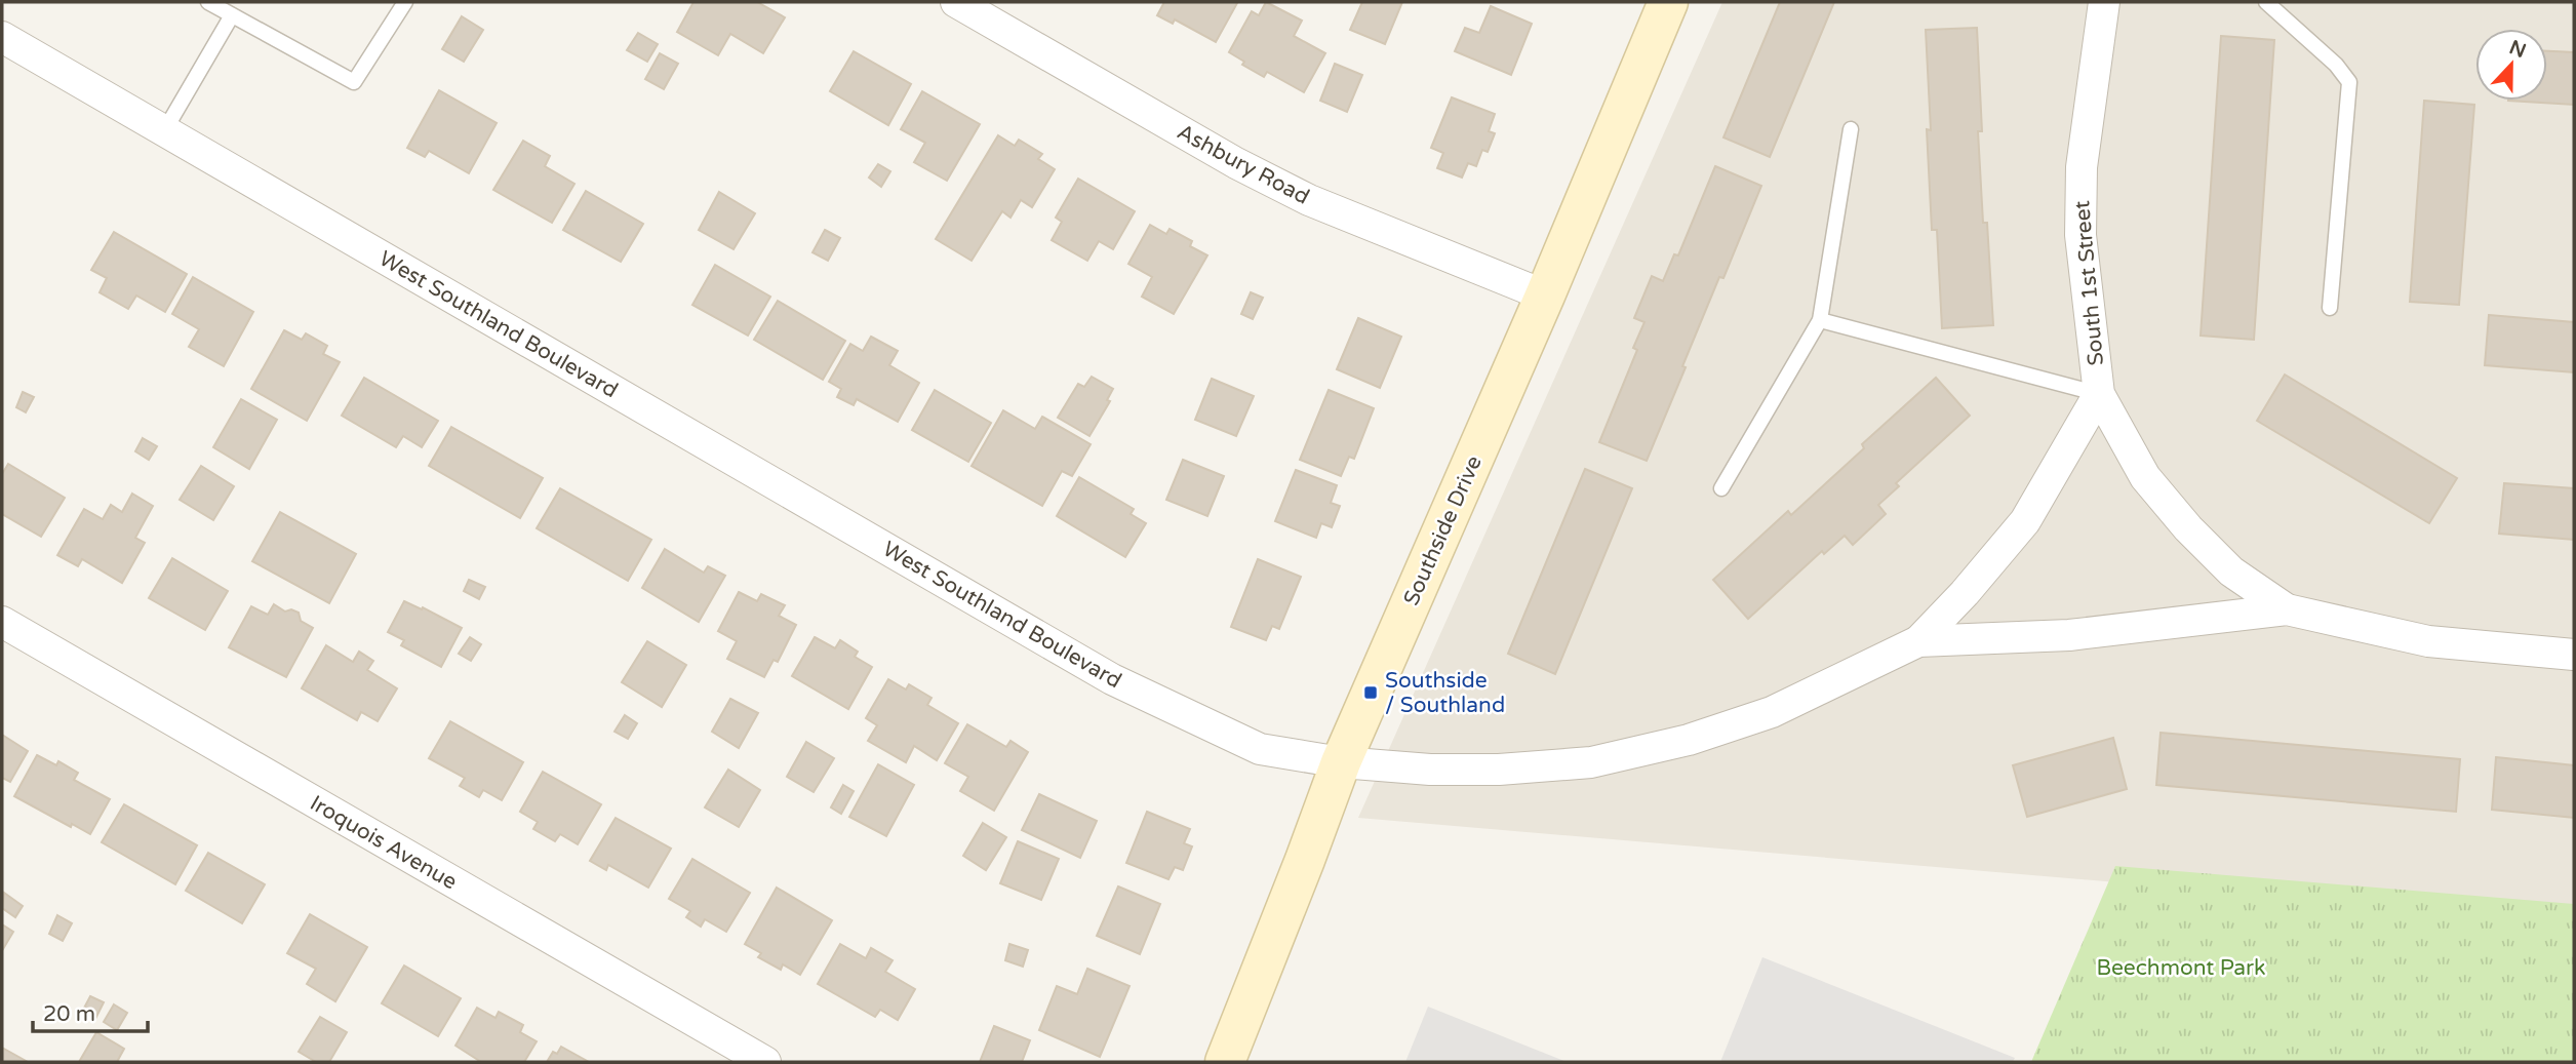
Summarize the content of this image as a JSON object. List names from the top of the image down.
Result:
{
  "streets": {
    "main road": ["Southside Drive"],
    "street": [
      "Ashbury Road",
      "South 1st Street",
      "West Southland Boulevard",
      "Iroquois Avenue"
    ]
  },
  "crossings": [
    ["Ashbury Road", "Southside Drive"],
    ["South 1st Street", "West Southland Boulevard"],
    ["West Southland Boulevard", "Southside Drive"]
  ],
  "parks": ["Beechmont Park"],
  "places": {
    "transit": ["Southside / Southland"]
  },
  "scale_bar": "20 m",
  "north": "top"
}
